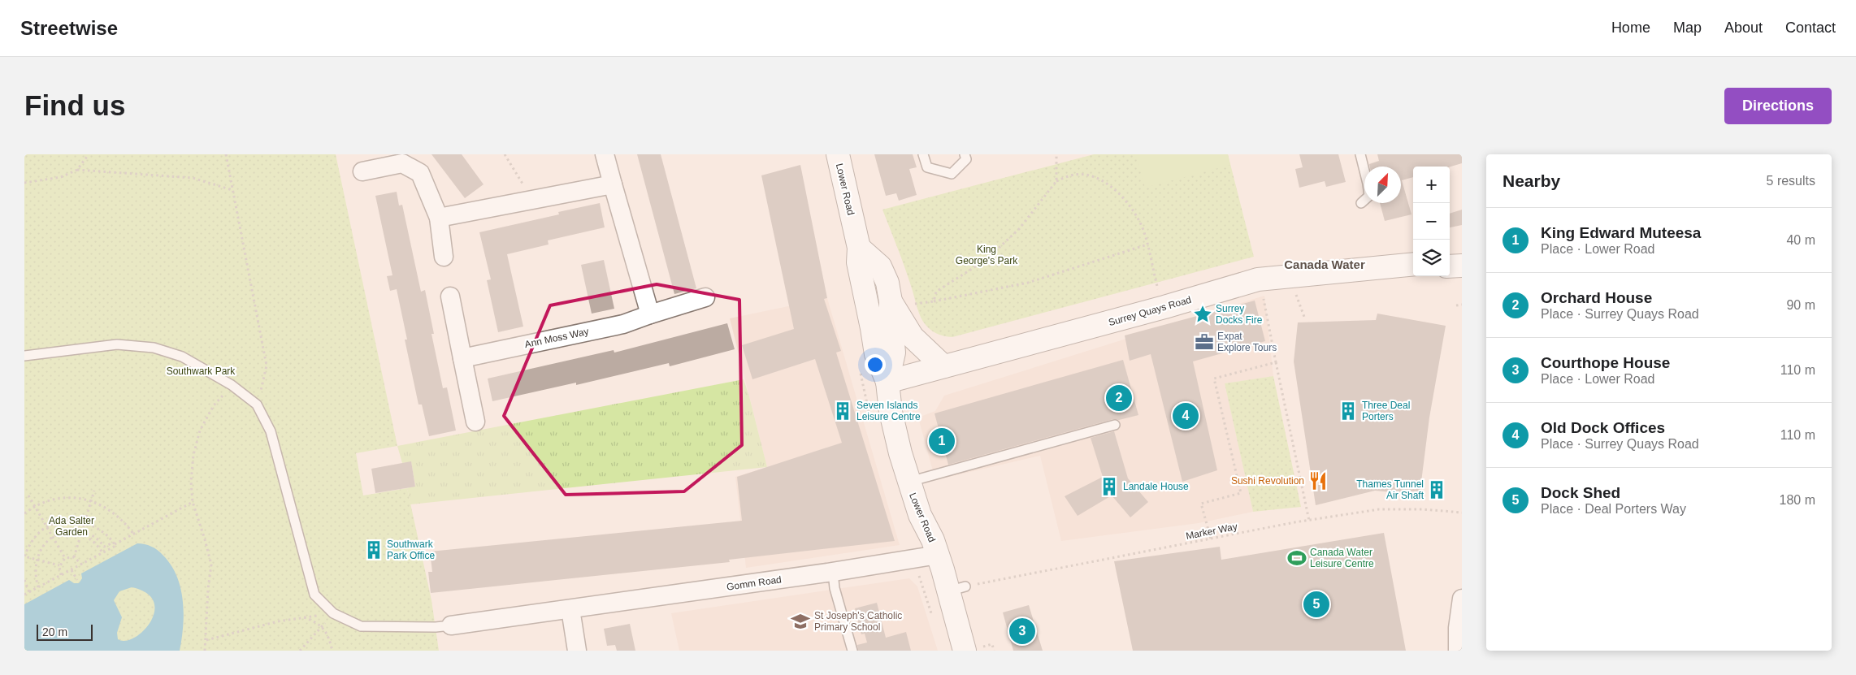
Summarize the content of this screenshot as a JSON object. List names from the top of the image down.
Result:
{
  "streets": {
    "main road": ["Lower Road", "Surrey Quays Road"],
    "street": ["Ann Moss Way", "Gomm Road"],
    "path": ["Marker Way"]
  },
  "crossings": [
    ["Lower Road", "Surrey Quays Road"],
    ["Lower Road", "Marker Way"],
    ["Lower Road", "Gomm Road"]
  ],
  "districts": ["Canada Water"],
  "parks": ["King George's Park", "Southwark Park", "Ada Salter Garden"],
  "places": {
    "place": ["Surrey Docks Fire"],
    "office": ["Expat Explore Tours"],
    "building": [
      "Seven Islands Leisure Centre",
      "Three Deal Porters",
      "Landale House",
      "Thames Tunnel Air Shaft",
      "Southwark Park Office"
    ],
    "restaurant": ["Sushi Revolution"],
    "sports": ["Canada Water Leisure Centre"],
    "school or university": ["St Joseph's Catholic Primary School"]
  },
  "scale_bar": "20 m",
  "north": "top right",
  "page": {
    "header": "Streetwise",
    "nav": [
      "Home",
      "Map",
      "About",
      "Contact"
    ],
    "buttons": "Directions",
    "title": "Find us",
    "heading": ["Nearby", "5 results"],
    "map_buttons": ["+", "−"],
    "list": [
      {
        "mark": "1",
        "name": "King Edward Muteesa",
        "note": "Place · Lower Road",
        "value": "40 m"
      },
      {
        "mark": "2",
        "name": "Orchard House",
        "note": "Place · Surrey Quays Road",
        "value": "90 m"
      },
      {
        "mark": "3",
        "name": "Courthope House",
        "note": "Place · Lower Road",
        "value": "110 m"
      },
      {
        "mark": "4",
        "name": "Old Dock Offices",
        "note": "Place · Surrey Quays Road",
        "value": "110 m"
      },
      {
        "mark": "5",
        "name": "Dock Shed",
        "note": "Place · Deal Porters Way",
        "value": "180 m"
      }
    ],
    "pins": [
      "2",
      "4",
      "1",
      "5",
      "3"
    ],
    "scale": "20 m"
  }
}
